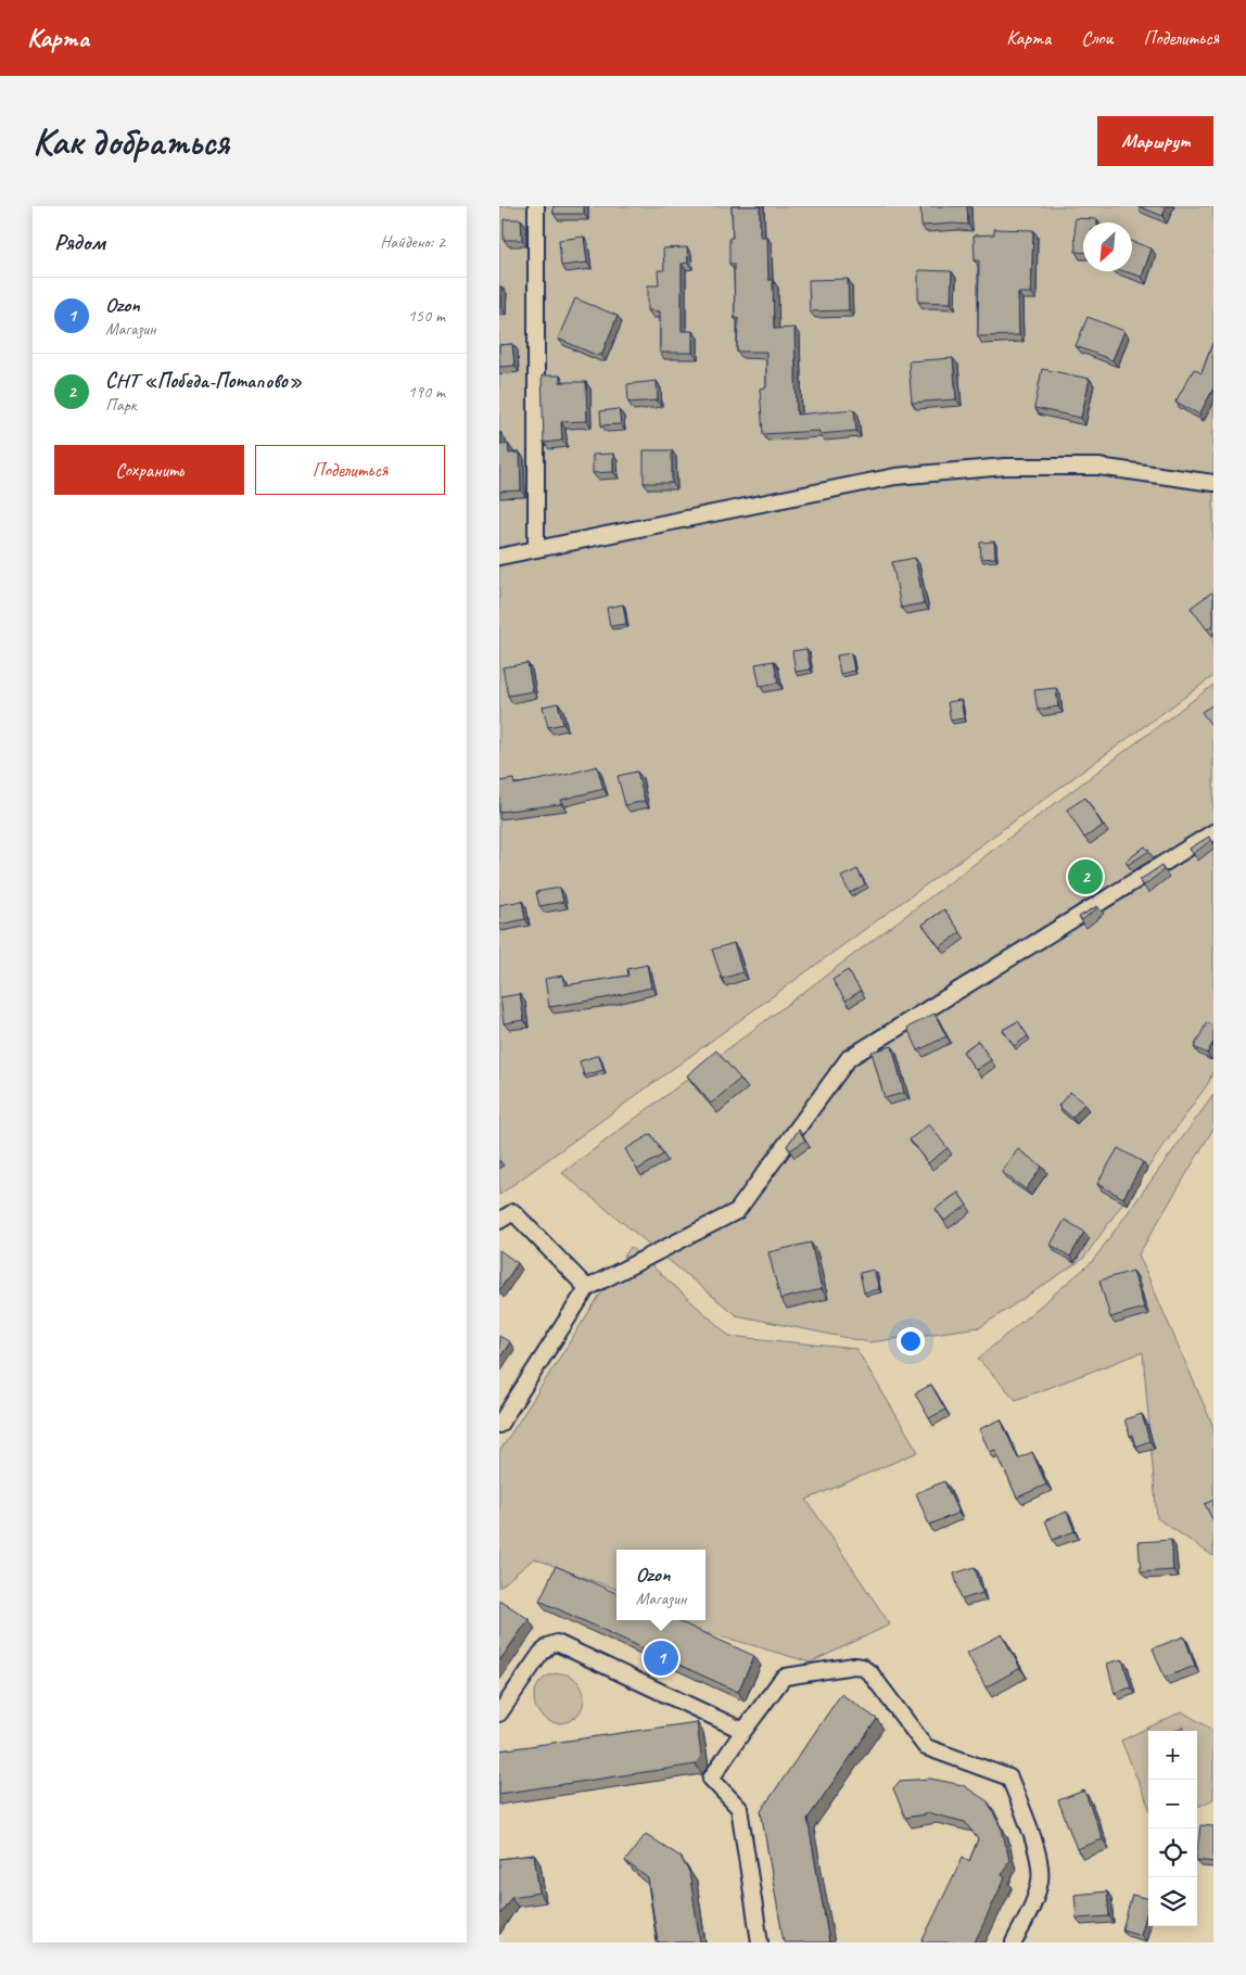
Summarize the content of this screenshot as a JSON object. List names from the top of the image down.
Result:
{
  "north": "bottom left",
  "page": {
    "header": "Карта",
    "nav": ["Карта", "Слои", "Поделиться"],
    "buttons": [
      "Маршрут",
      ["Сохранить", "Поделиться"]
    ],
    "title": "Как добраться",
    "heading": ["Рядом", "Найдено: 2"],
    "list": [
      {
        "mark": "1",
        "name": "Ozon",
        "note": "Магазин",
        "value": "150 m"
      },
      {
        "mark": "2",
        "name": "СНТ «Победа-Потапово»",
        "note": "Парк",
        "value": "190 m"
      }
    ],
    "pins": ["2", "1"],
    "popup": ["Ozon", "Магазин"],
    "map_buttons": ["+", "−"]
  }
}
